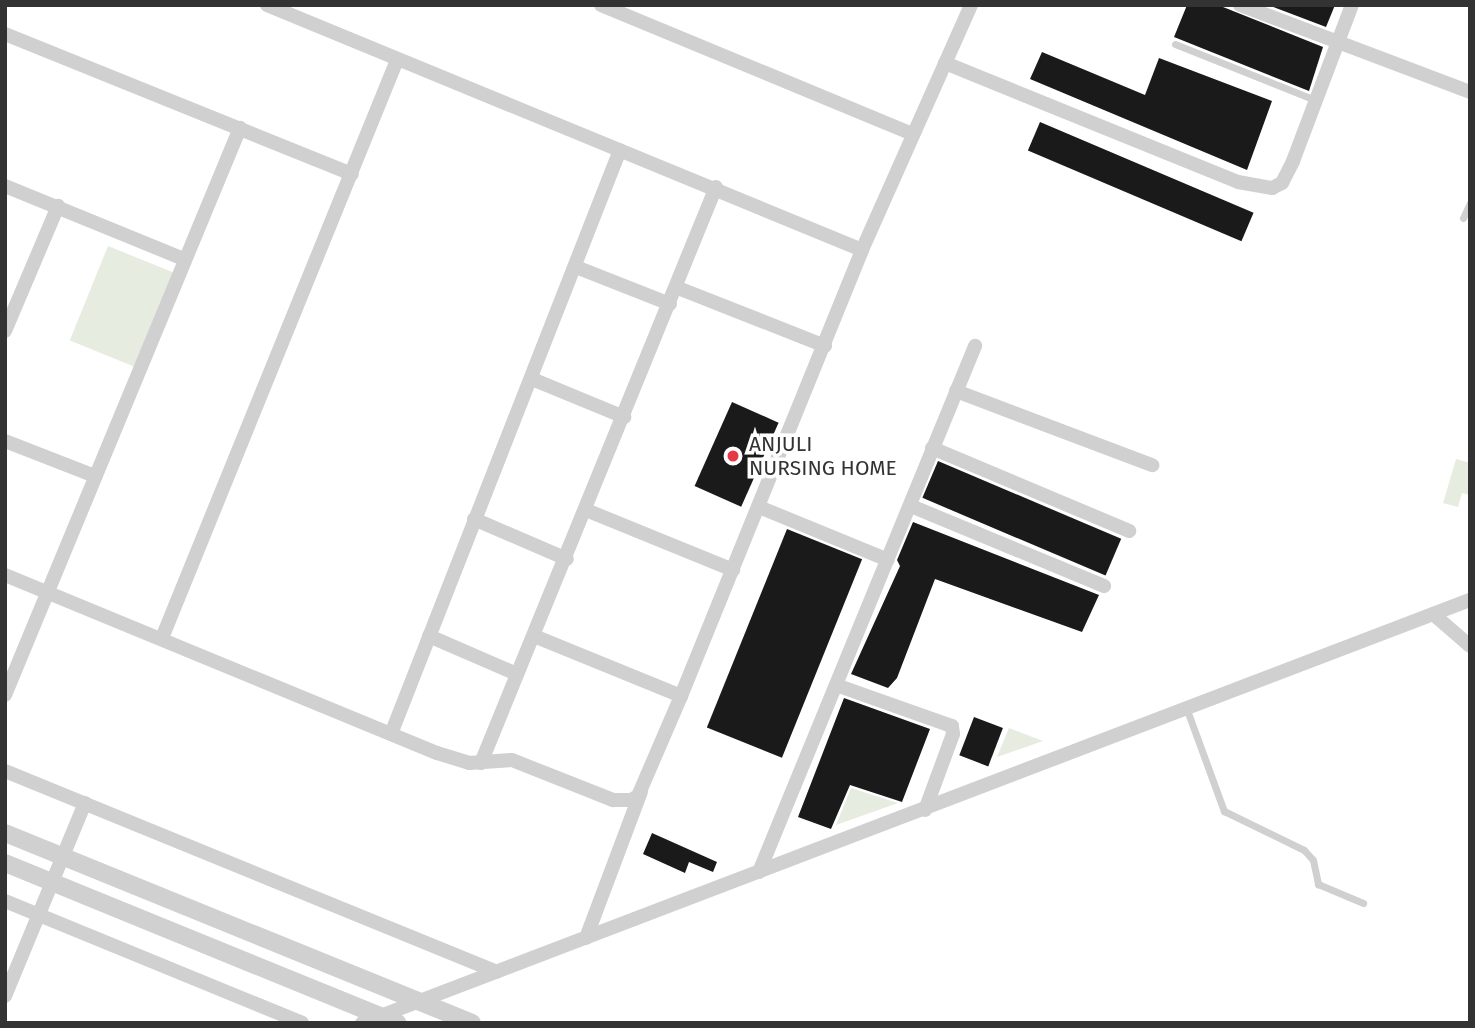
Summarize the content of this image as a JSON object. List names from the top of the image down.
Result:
{
  "places": ["ANJULI NURSING HOME"]
}
